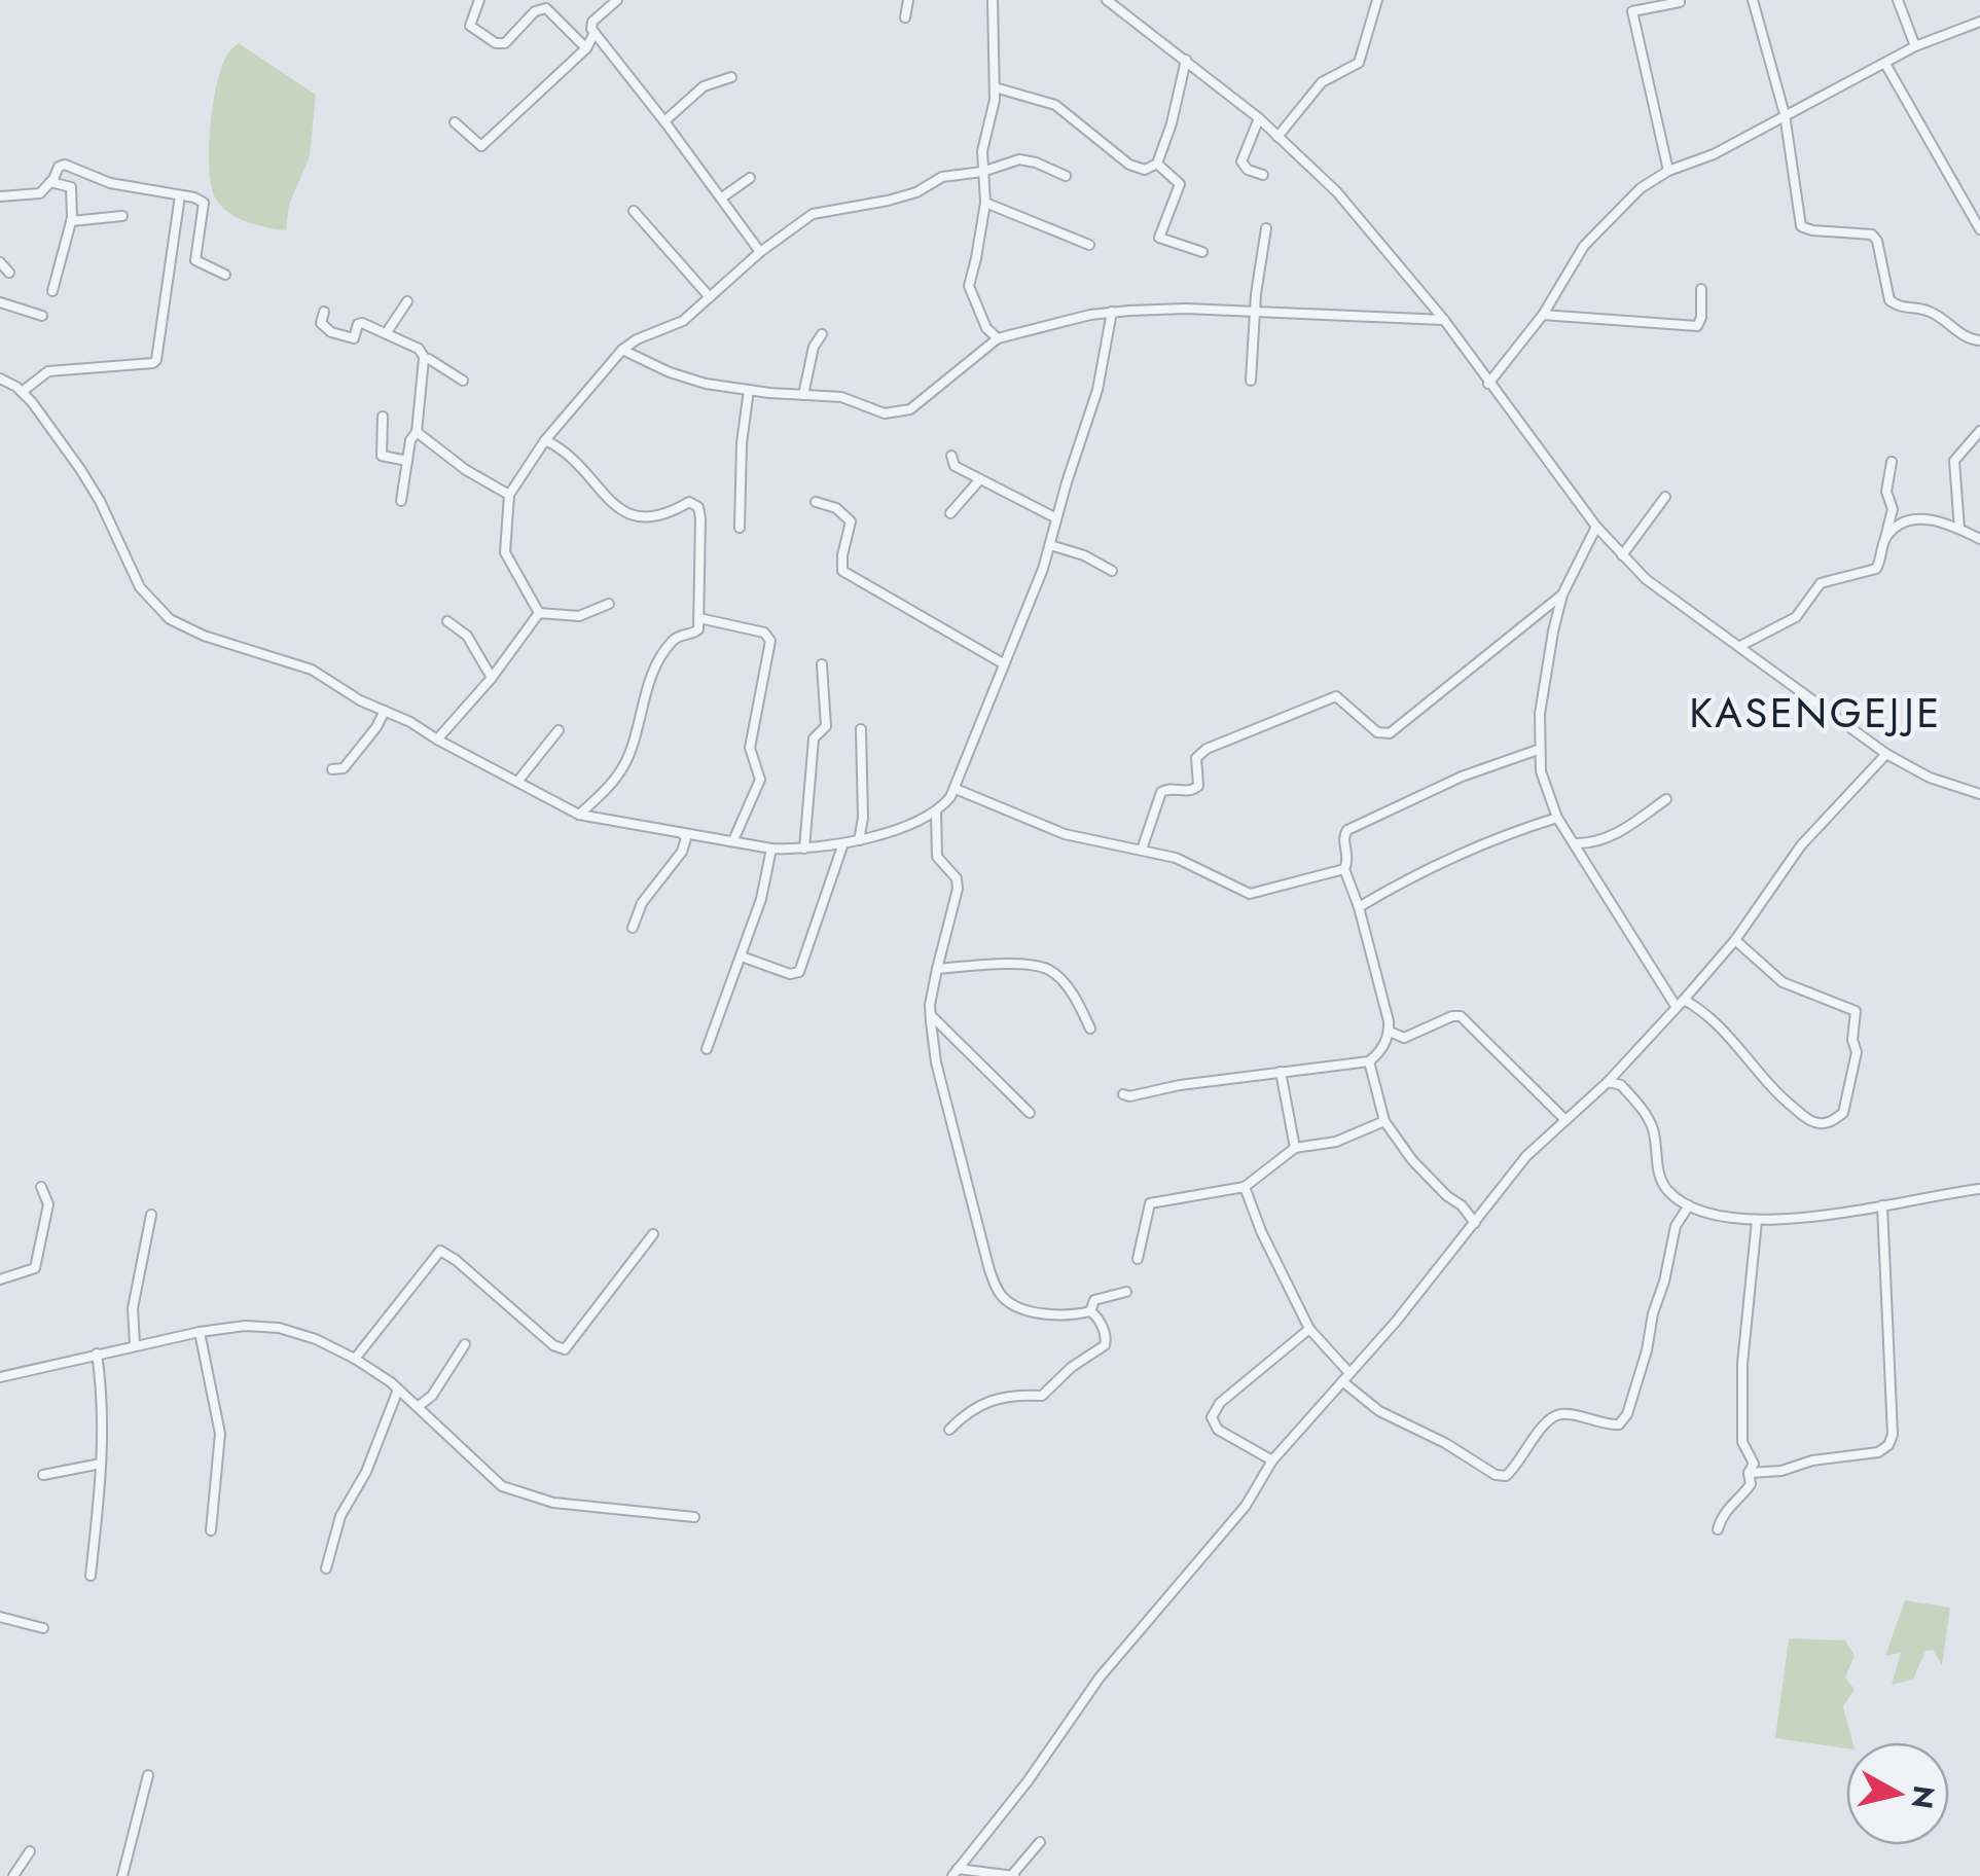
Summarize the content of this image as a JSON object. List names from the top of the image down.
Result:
{
  "districts": ["KASENGEJJE"],
  "north": "right"
}
